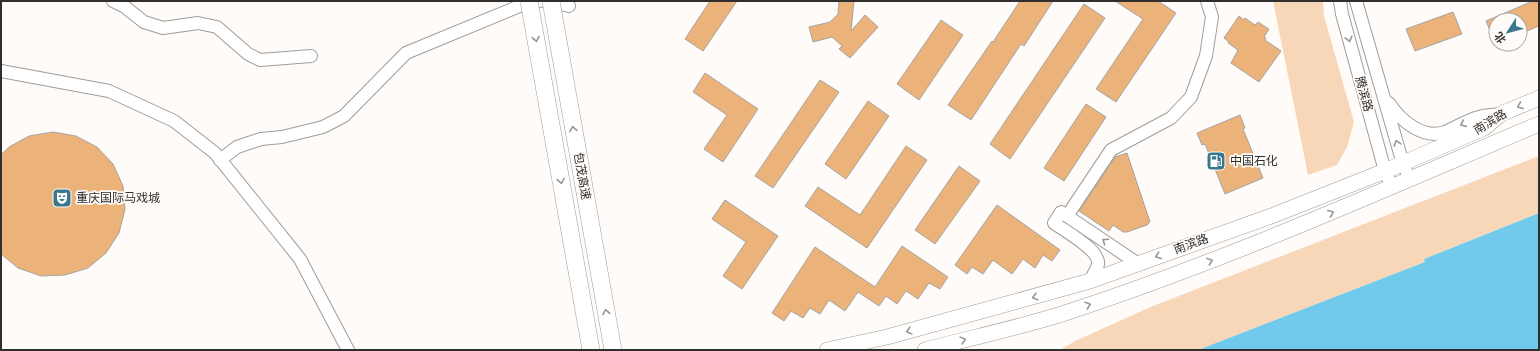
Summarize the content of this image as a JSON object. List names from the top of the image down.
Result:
{
  "streets": {
    "highway": ["包茂高速"],
    "main road": ["南滨路"],
    "street": ["腾滨路"]
  },
  "crossings": [
    ["腾滨路", "南滨路"]
  ],
  "places": {
    "fuel station": ["中国石化"],
    "theatre": ["重庆国际马戏城"]
  },
  "north": "bottom left"
}
